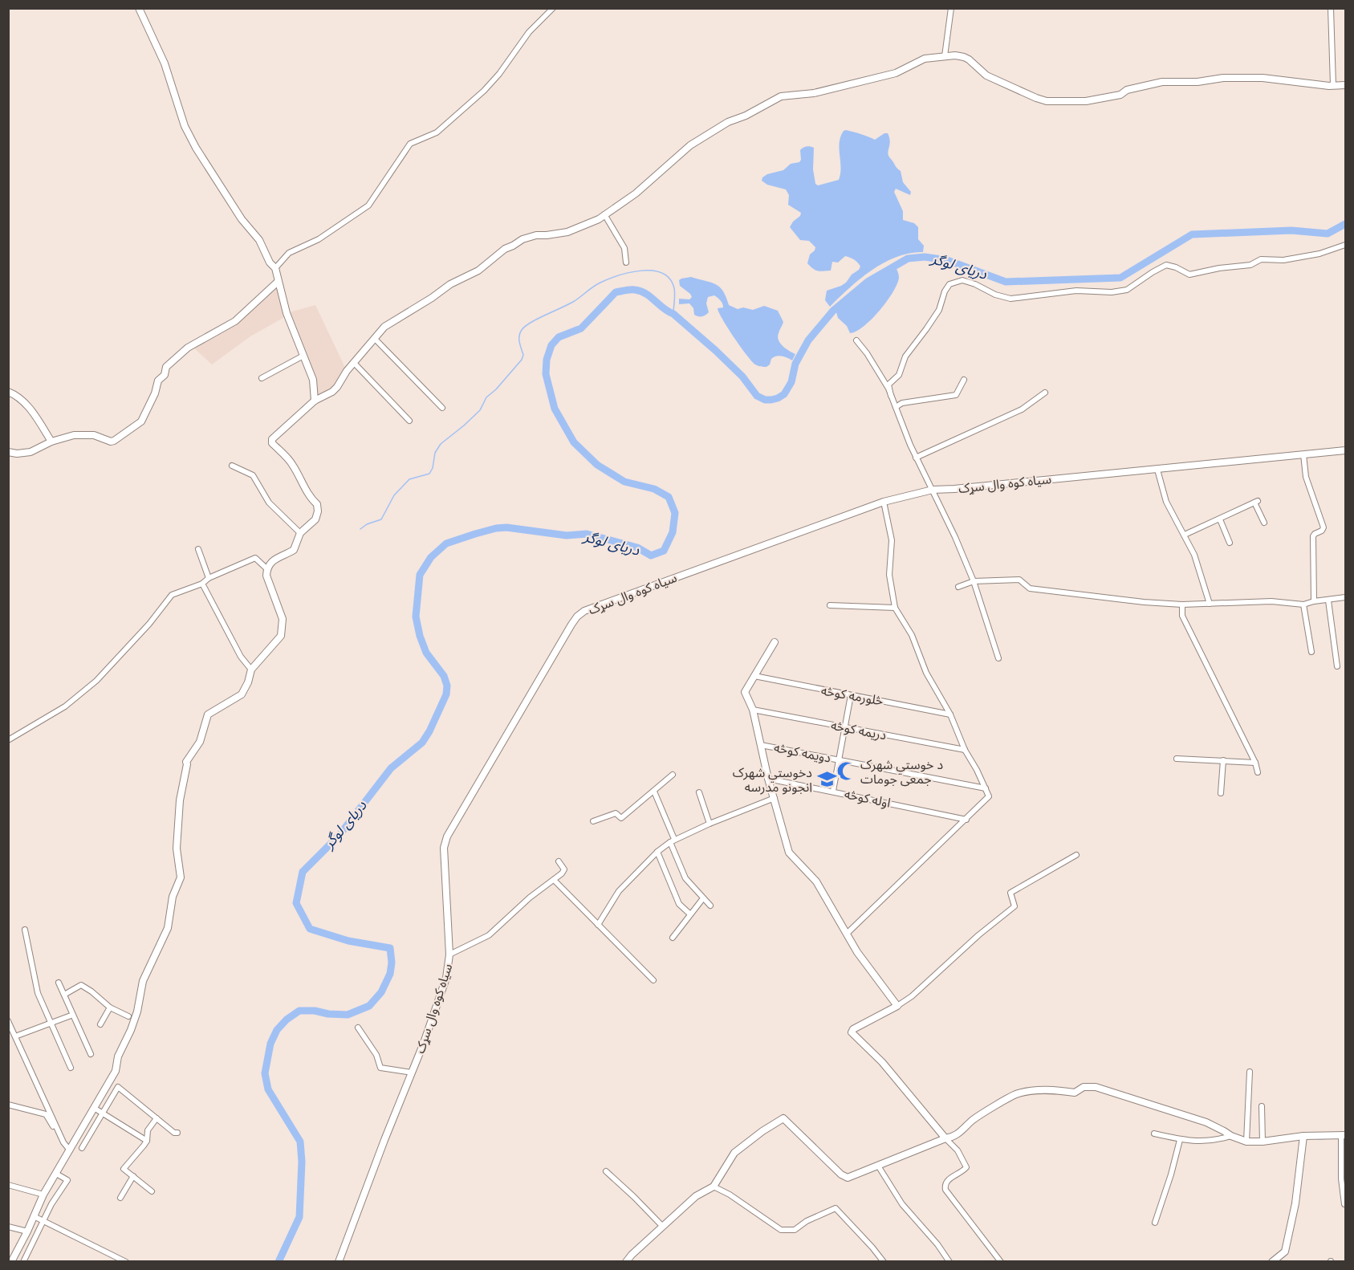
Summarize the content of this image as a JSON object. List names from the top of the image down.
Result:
{
  "streets": {
    "street": [
      "سیاه کوه وال سړک",
      "څلورمه کوڅه",
      "دریمه کوڅه",
      "دویمه کوڅه",
      "اوله کوڅه"
    ]
  },
  "water": ["دریای لوگر"],
  "places": {
    "mosque": ["د خوستي شهرک جمعی جومات"],
    "school or university": ["دخوستي شهرک انجونو مدرسه"]
  }
}
